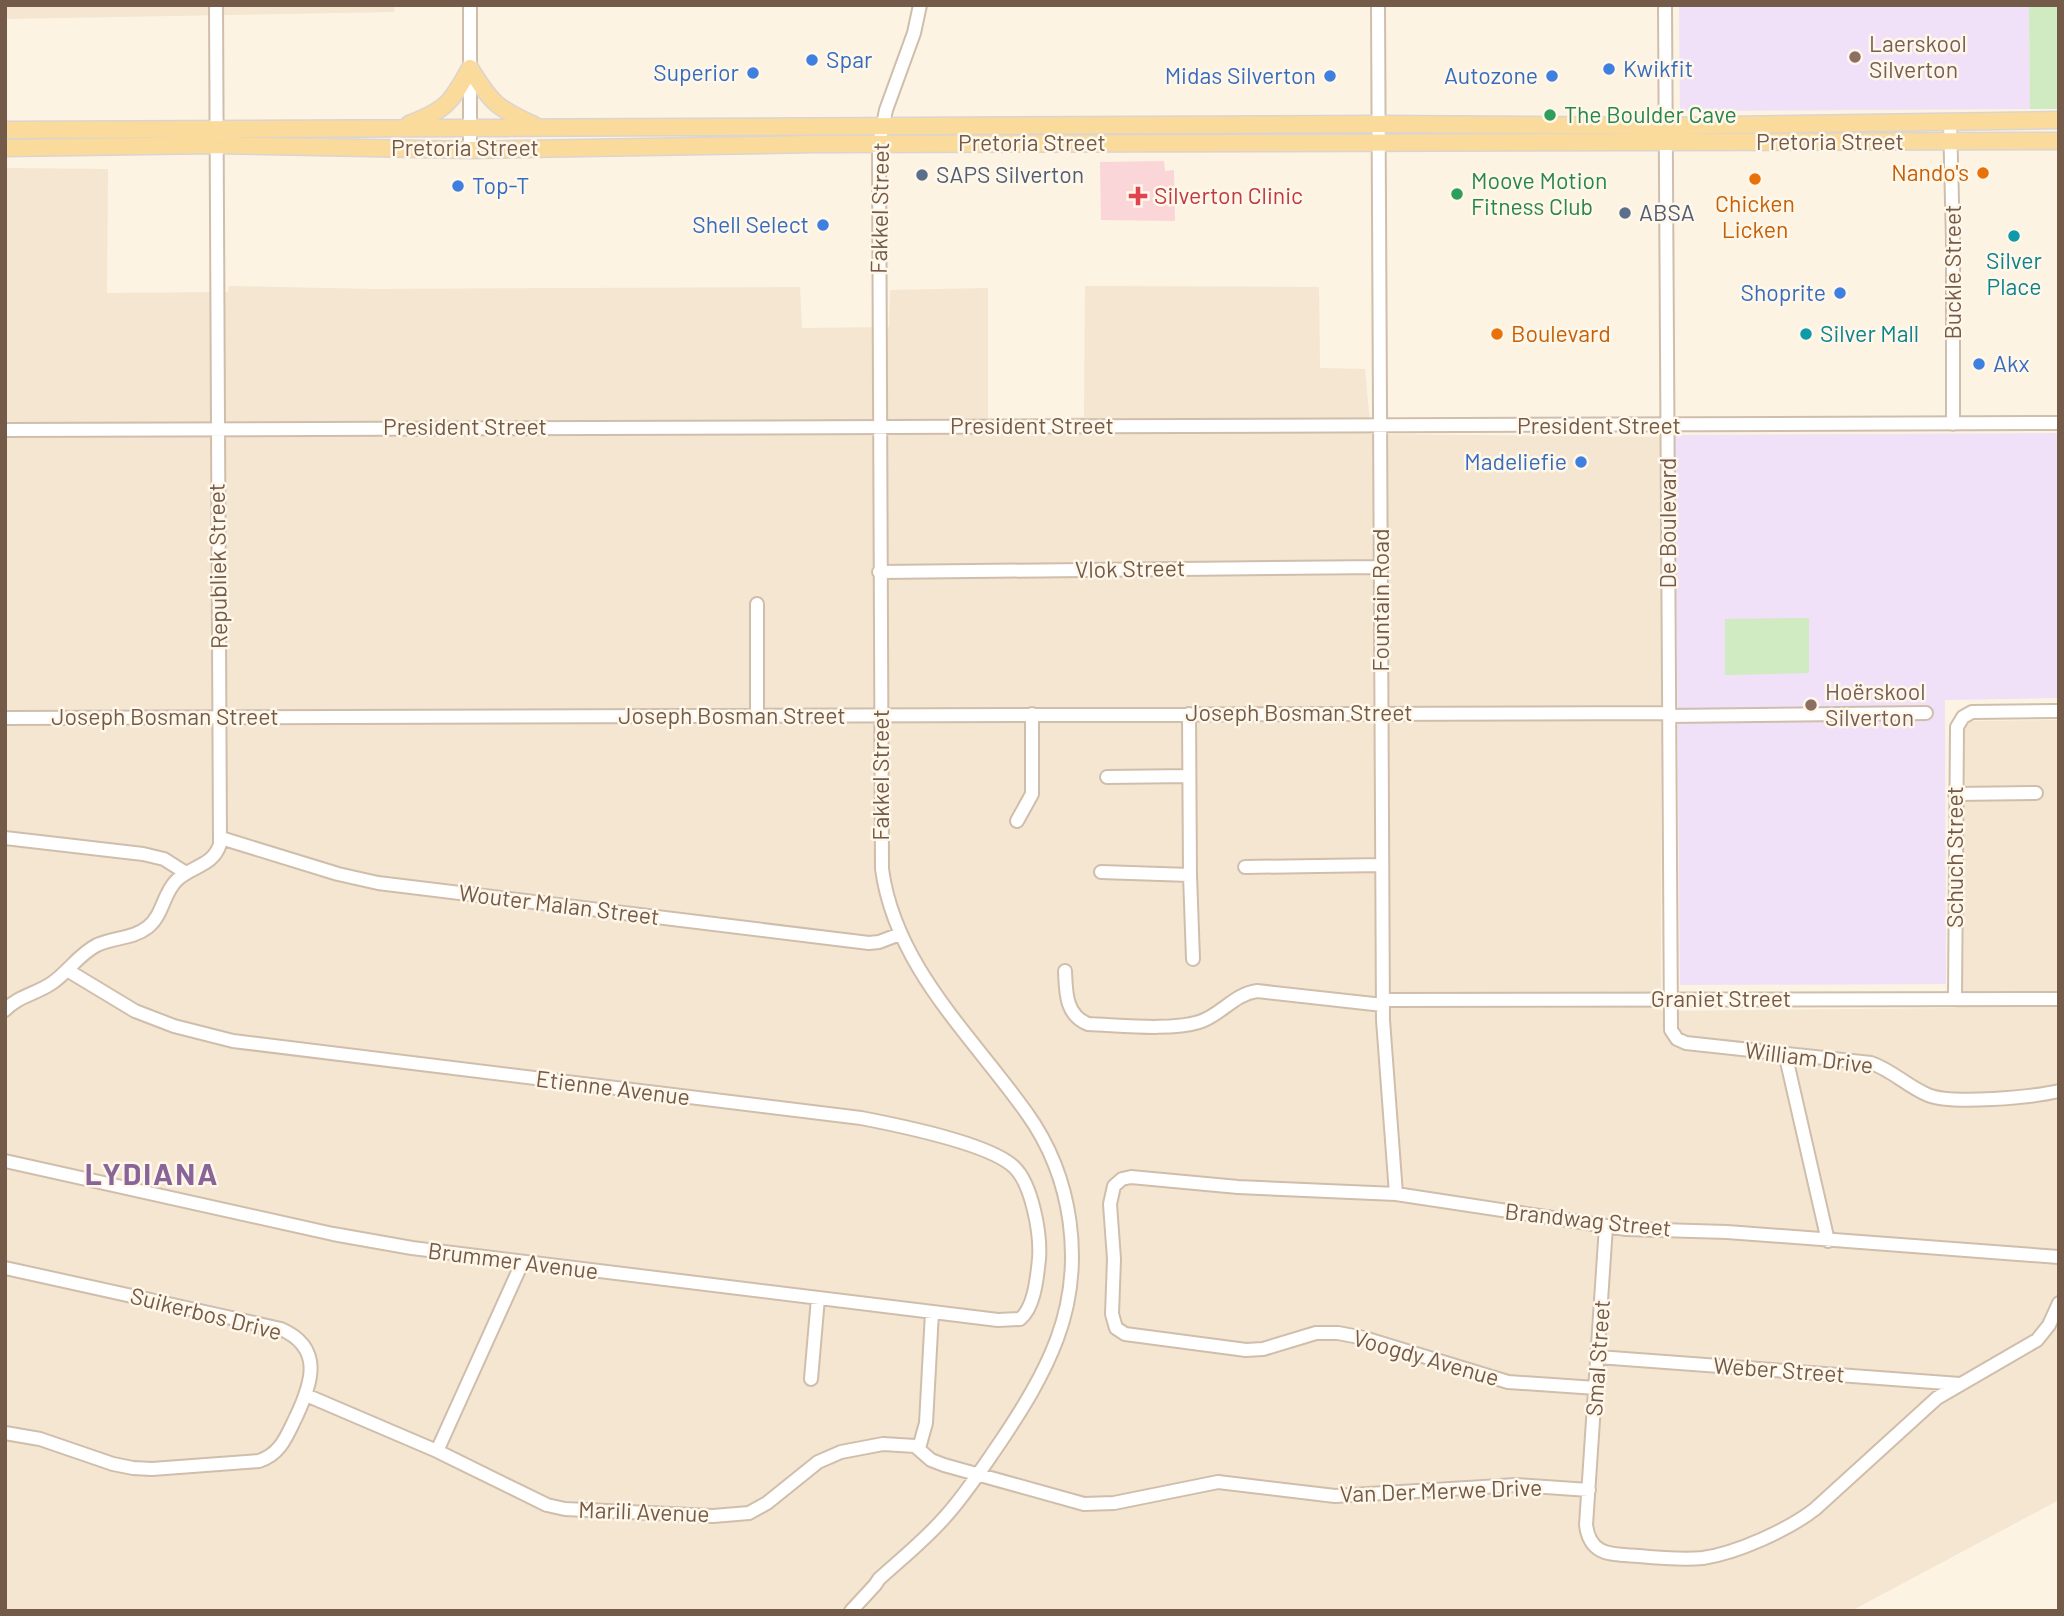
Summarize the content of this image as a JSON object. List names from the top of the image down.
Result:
{
  "streets": {
    "main road": ["Pretoria Street"],
    "street": [
      "Fakkel Street",
      "Buckle Street",
      "President Street",
      "De Boulevard",
      "Republiek Street",
      "Vlok Street",
      "Fountain Road",
      "Joseph Bosman Street",
      "Schuch Street",
      "Wouter Malan Street",
      "Graniet Street",
      "William Drive",
      "Etienne Avenue",
      "Brandwag Street",
      "Brummer Avenue",
      "Suikerbos Drive",
      "Voogdy Avenue",
      "Smal Street",
      "Weber Street",
      "Van Der Merwe Drive",
      "Marili Avenue"
    ]
  },
  "crossings": [
    ["Pretoria Street", "Fakkel Street"],
    ["Pretoria Street", "Buckle Street"],
    ["Pretoria Street", "De Boulevard"],
    ["Pretoria Street", "Republiek Street"],
    ["Pretoria Street", "Fountain Road"],
    ["Fakkel Street", "President Street"],
    ["Fakkel Street", "Vlok Street"],
    ["Fakkel Street", "Joseph Bosman Street"],
    ["Fakkel Street", "Wouter Malan Street"],
    ["Fakkel Street", "Van Der Merwe Drive"],
    ["Fakkel Street", "Marili Avenue"],
    ["Buckle Street", "President Street"],
    ["President Street", "De Boulevard"],
    ["President Street", "Republiek Street"],
    ["President Street", "Fountain Road"],
    ["De Boulevard", "Joseph Bosman Street"],
    ["De Boulevard", "Graniet Street"],
    ["De Boulevard", "William Drive"],
    ["Republiek Street", "Joseph Bosman Street"],
    ["Republiek Street", "Wouter Malan Street"],
    ["Vlok Street", "Fountain Road"],
    ["Fountain Road", "Joseph Bosman Street"],
    ["Fountain Road", "Graniet Street"],
    ["Fountain Road", "Brandwag Street"],
    ["Schuch Street", "Graniet Street"],
    ["Etienne Avenue", "Brummer Avenue"],
    ["Brandwag Street", "Voogdy Avenue"],
    ["Brandwag Street", "Smal Street"],
    ["Suikerbos Drive", "Marili Avenue"],
    ["Voogdy Avenue", "Smal Street"],
    ["Smal Street", "Weber Street"],
    ["Smal Street", "Van Der Merwe Drive"],
    ["Van Der Merwe Drive", "Marili Avenue"]
  ],
  "districts": ["LYDIANA"],
  "places": {
    "other": [
      "Laerskool Silverton",
      "Spar",
      "Kwikfit",
      "Superior",
      "Midas Silverton",
      "Autozone",
      "The Boulder Cave",
      "Nando's",
      "SAPS Silverton",
      "Chicken Licken",
      "Top-T",
      "Moove Motion Fitness Club",
      "ABSA",
      "Shell Select",
      "Silver Place",
      "Shoprite",
      "Boulevard",
      "Silver Mall",
      "Akx",
      "Madeliefie",
      "Hoërskool Silverton"
    ],
    "health": ["Silverton Clinic"]
  }
}
